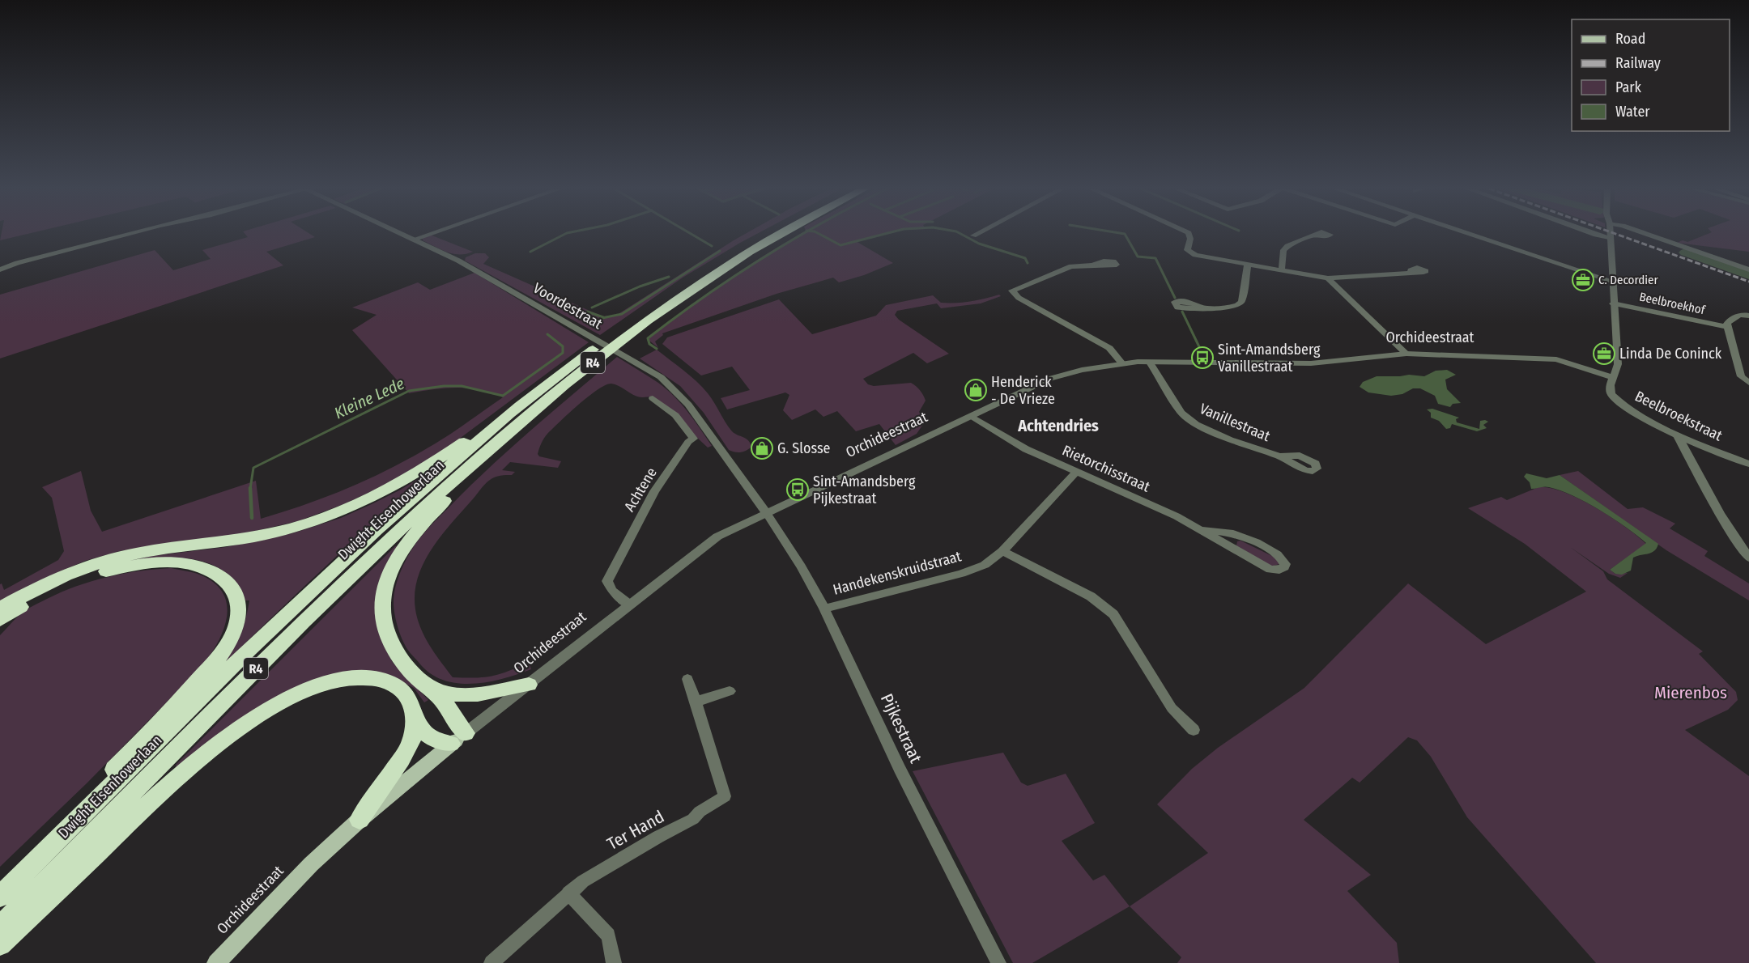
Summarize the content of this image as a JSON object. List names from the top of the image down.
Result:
{
  "streets": {
    "highway": ["R4", "Dwight Eisenhowerlaan"],
    "main road": ["Orchideestraat"],
    "street": [
      "Beelbroekhof",
      "Voordestraat",
      "Beelbroekstraat",
      "Vanillestraat",
      "Rietorchisstraat",
      "Achtene",
      "Handekenskruidstraat",
      "Pijkestraat",
      "Ter Hand"
    ]
  },
  "crossings": [
    ["Beelbroekhof", "Beelbroekstraat"],
    ["Voordestraat", "Orchideestraat"],
    ["Voordestraat", "Pijkestraat"],
    ["Orchideestraat", "Beelbroekstraat"],
    ["Orchideestraat", "Vanillestraat"],
    ["Orchideestraat", "Rietorchisstraat"],
    ["Orchideestraat", "Achtene"],
    ["Orchideestraat", "Pijkestraat"],
    ["Rietorchisstraat", "Handekenskruidstraat"],
    ["Handekenskruidstraat", "Pijkestraat"]
  ],
  "districts": ["Achtendries"],
  "water": ["Kleine Lede"],
  "parks": ["Mierenbos"],
  "places": {
    "office": ["C. Decordier", "Linda De Coninck"],
    "bus stop": ["Sint-Amandsberg Vanillestraat", "Sint-Amandsberg Pijkestraat"],
    "shop": ["Henderick - De Vrieze", "G. Slosse"]
  },
  "legend": [
    "Road",
    "Railway",
    "Park",
    "Water"
  ]
}
